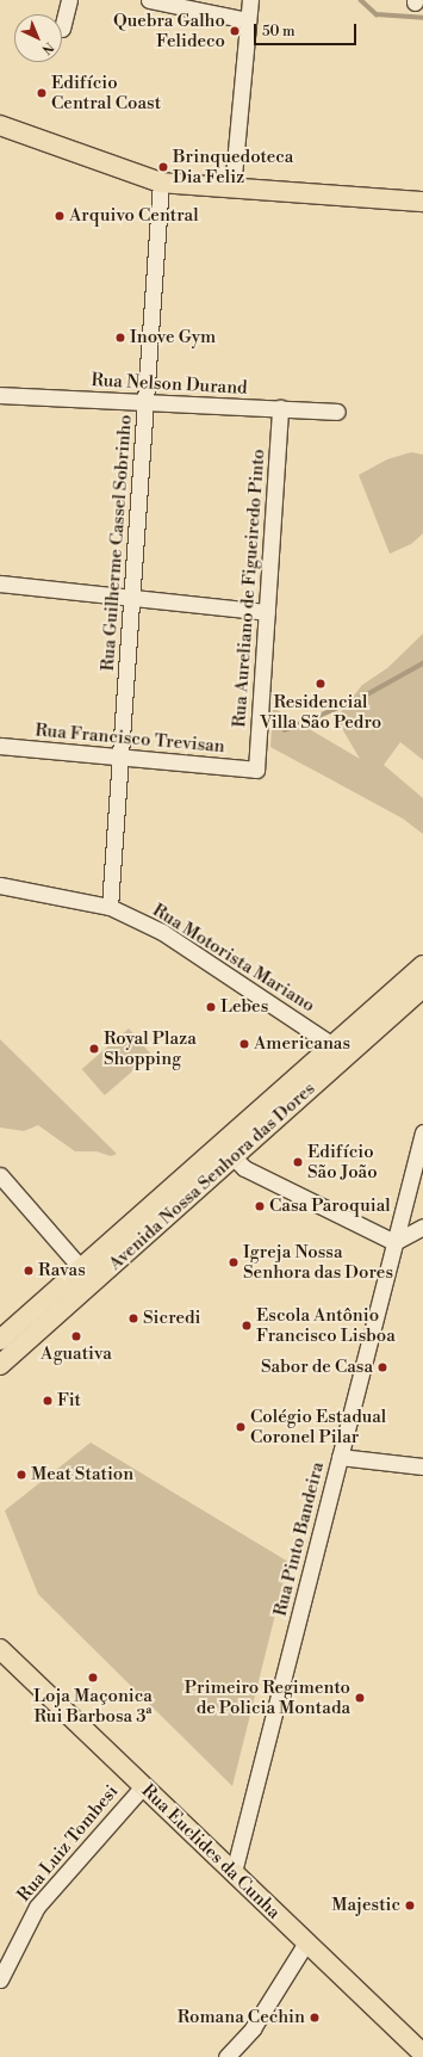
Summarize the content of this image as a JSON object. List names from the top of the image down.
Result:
{
  "streets": {
    "main road": ["Avenida Nossa Senhora das Dores", "Rua Euclides da Cunha"],
    "street": [
      "Rua Nelson Durand",
      "Rua Guilherme Cassel Sobrinho",
      "Rua Aureliano de Figueiredo Pinto",
      "Rua Francisco Trevisan",
      "Rua Motorista Mariano",
      "Rua Pinto Bandeira",
      "Rua Luiz Tombesi"
    ]
  },
  "crossings": [
    ["Rua Nelson Durand", "Rua Guilherme Cassel Sobrinho"],
    ["Rua Nelson Durand", "Rua Aureliano de Figueiredo Pinto"],
    ["Rua Guilherme Cassel Sobrinho", "Rua Francisco Trevisan"],
    ["Rua Guilherme Cassel Sobrinho", "Rua Motorista Mariano"],
    ["Rua Aureliano de Figueiredo Pinto", "Rua Francisco Trevisan"],
    ["Rua Motorista Mariano", "Avenida Nossa Senhora das Dores"],
    ["Rua Pinto Bandeira", "Rua Euclides da Cunha"],
    ["Rua Luiz Tombesi", "Rua Euclides da Cunha"]
  ],
  "places": [
    "Quebra Galho Felideco",
    "Edifício Central Coast",
    "Brinquedoteca Dia Feliz",
    "Arquivo Central",
    "Inove Gym",
    "Residencial Villa São Pedro",
    "Lebes",
    "Americanas",
    "Royal Plaza Shopping",
    "Edifício São João",
    "Casa Paroquial",
    "Igreja Nossa Senhora das Dores",
    "Ravas",
    "Sicredi",
    "Escola Antônio Francisco Lisboa",
    "Aguativa",
    "Sabor de Casa",
    "Fit",
    "Colégio Estadual Coronel Pilar",
    "Meat Station",
    "Loja Maçonica Rui Barbosa 3ª",
    "Primeiro Regimento de Policia Montada",
    "Majestic",
    "Romana Cechin"
  ],
  "scale_bar": "50 m",
  "north": "bottom right"
}
